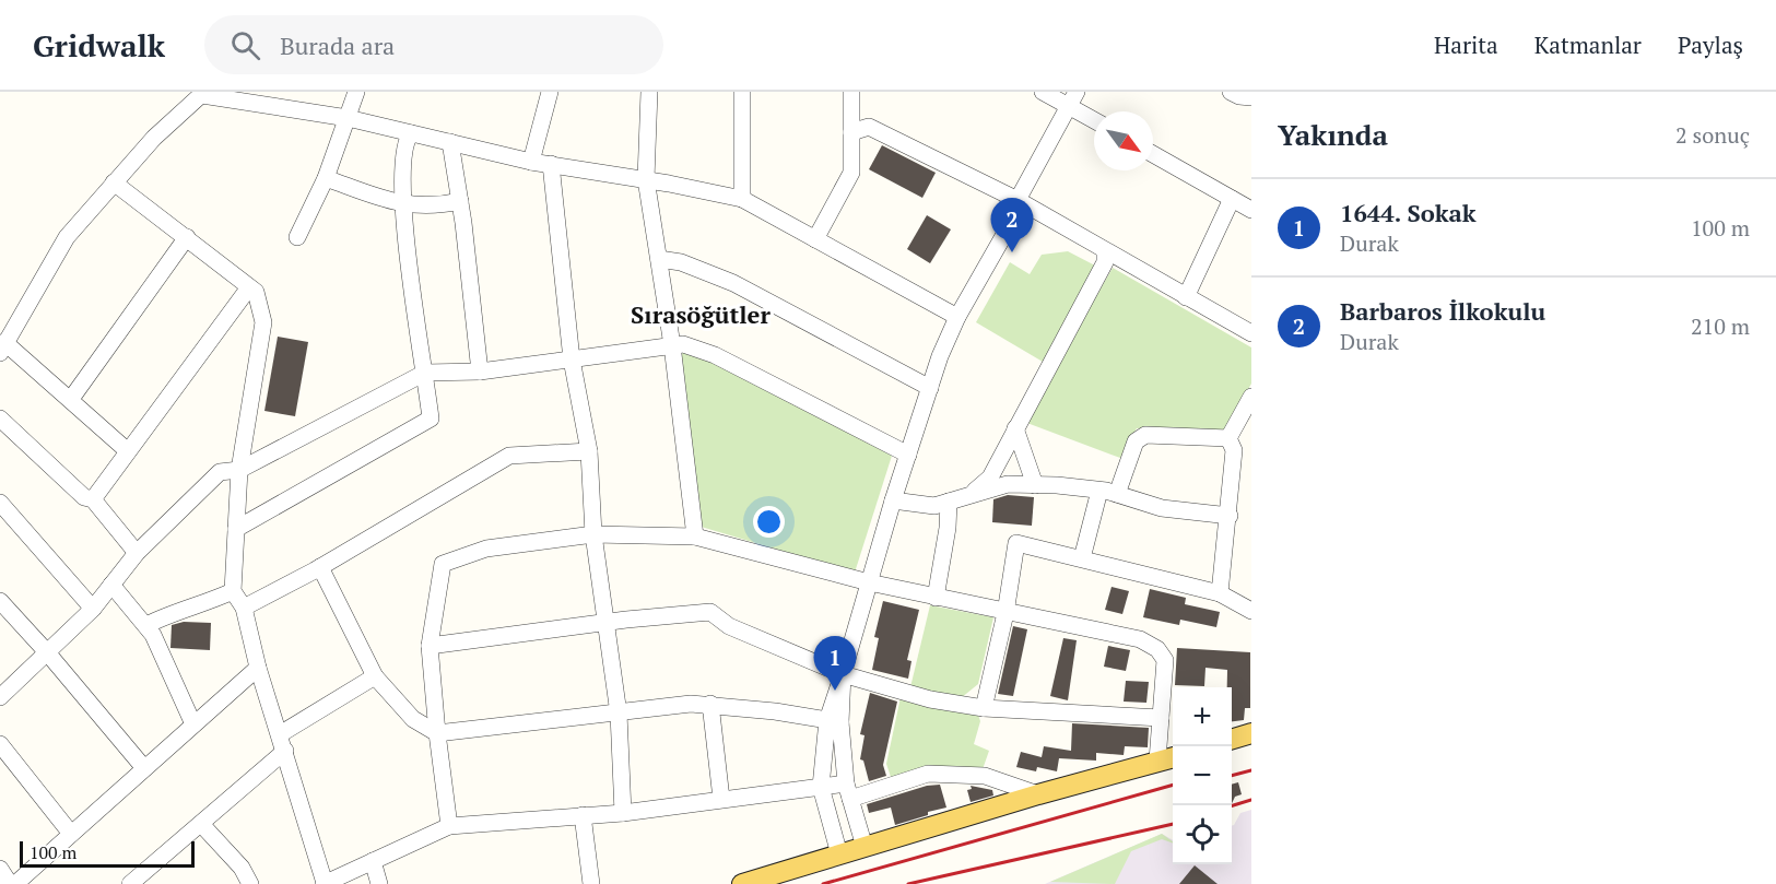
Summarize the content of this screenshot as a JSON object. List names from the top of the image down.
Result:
{
  "districts": ["Sırasöğütler"],
  "scale_bar": "100 m",
  "north": "bottom right",
  "page": {
    "header": "Gridwalk",
    "search": "Burada ara",
    "nav": ["Harita", "Katmanlar", "Paylaş"],
    "heading": ["Yakında", "2 sonuç"],
    "list": [
      {
        "mark": "1",
        "name": "1644. Sokak",
        "note": "Durak",
        "value": "100 m"
      },
      {
        "mark": "2",
        "name": "Barbaros İlkokulu",
        "note": "Durak",
        "value": "210 m"
      }
    ],
    "pins": ["2", "1"],
    "map_buttons": ["+", "−"],
    "scale": "100 m"
  }
}
